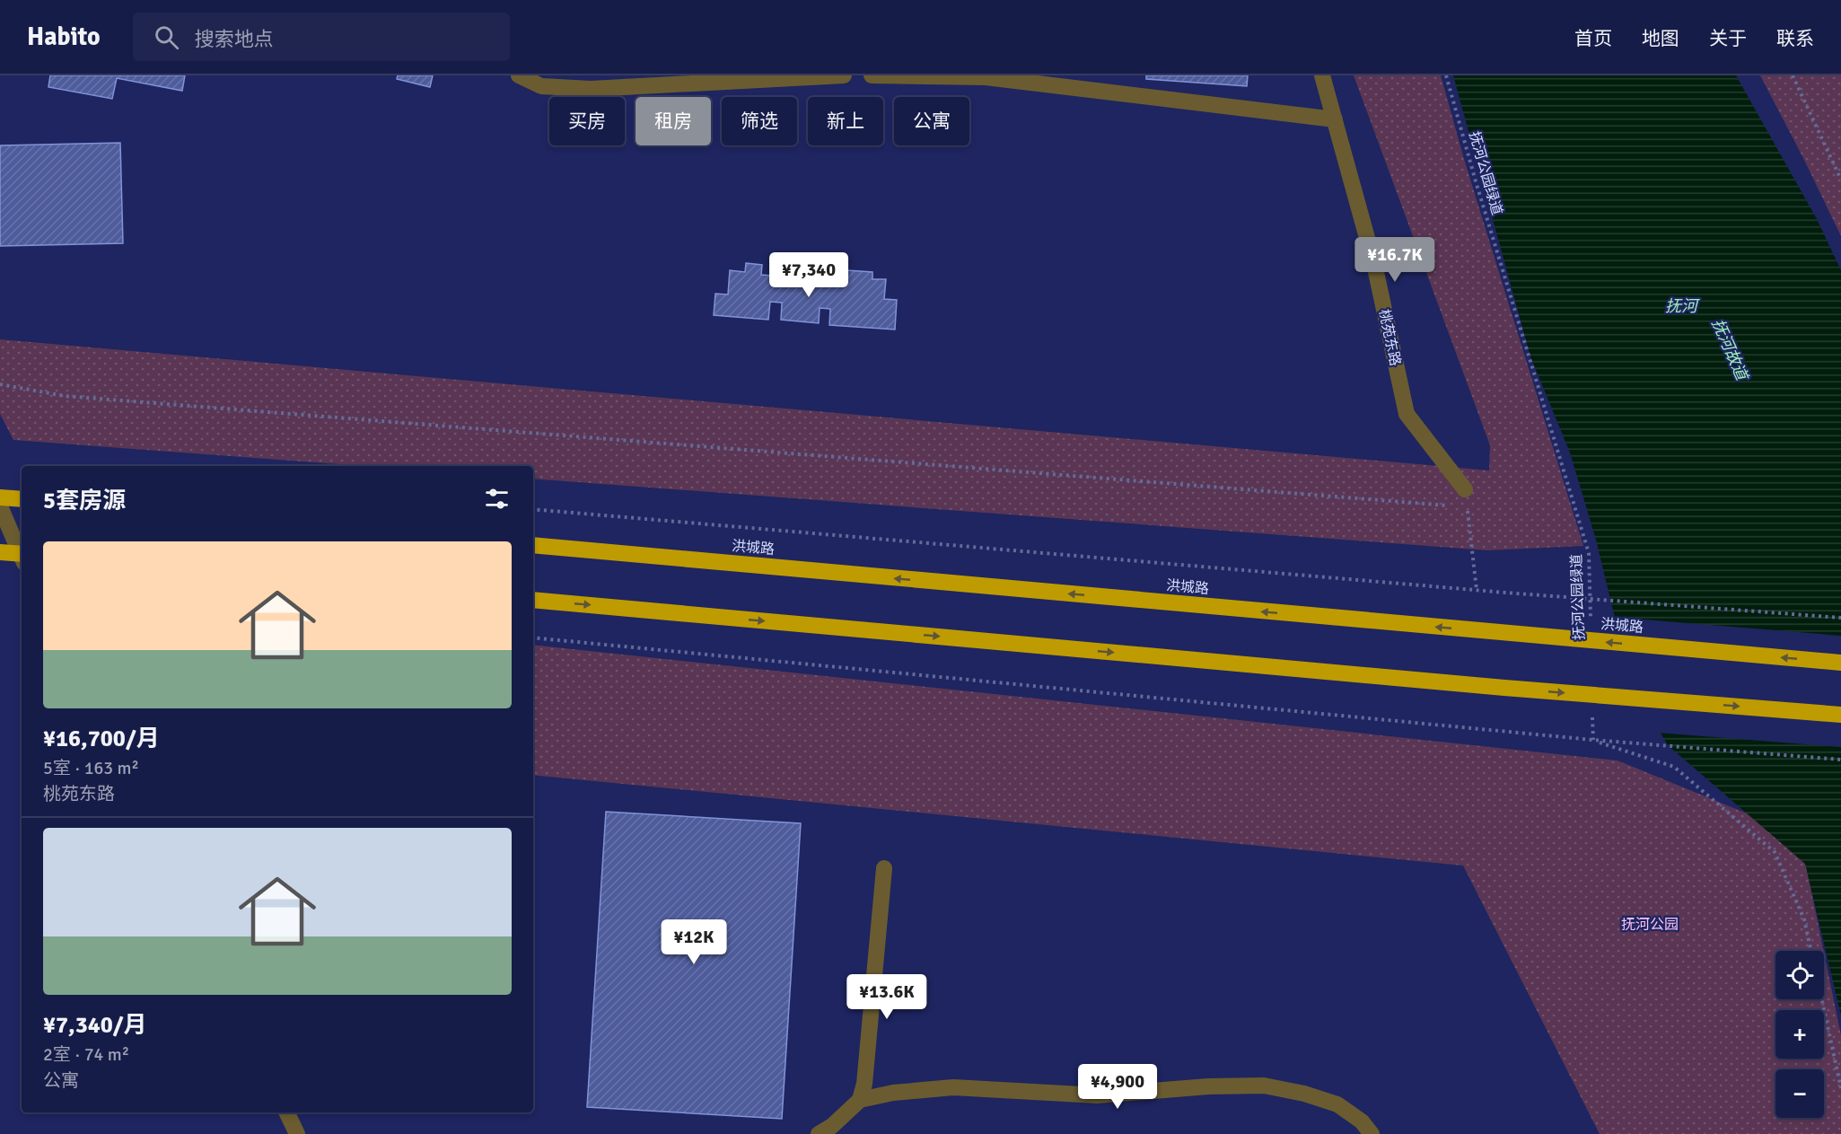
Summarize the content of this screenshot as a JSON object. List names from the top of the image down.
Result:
{
  "streets": {
    "highway": ["洪城路"],
    "street": ["桃苑东路"],
    "path": ["抚河公园绿道"]
  },
  "water": ["抚河", "抚河故道"],
  "parks": ["抚河公园"],
  "page": {
    "header": "Habito",
    "search": "搜索地点",
    "nav": [
      "首页",
      "地图",
      "关于",
      "联系"
    ],
    "chip": [
      "买房",
      "租房",
      "筛选",
      "新上",
      "公寓"
    ],
    "price": [
      "¥16.7K",
      "¥7,340",
      "¥12K",
      "¥13.6K",
      "¥4,900"
    ],
    "heading": "5套房源",
    "list": [
      {
        "name": "¥16,700/月",
        "note": "5室 · 163 m² · 桃苑东路"
      },
      {
        "name": "¥7,340/月",
        "note": "2室 · 74 m² · 公寓"
      }
    ],
    "map_buttons": ["+", "−"]
  }
}
